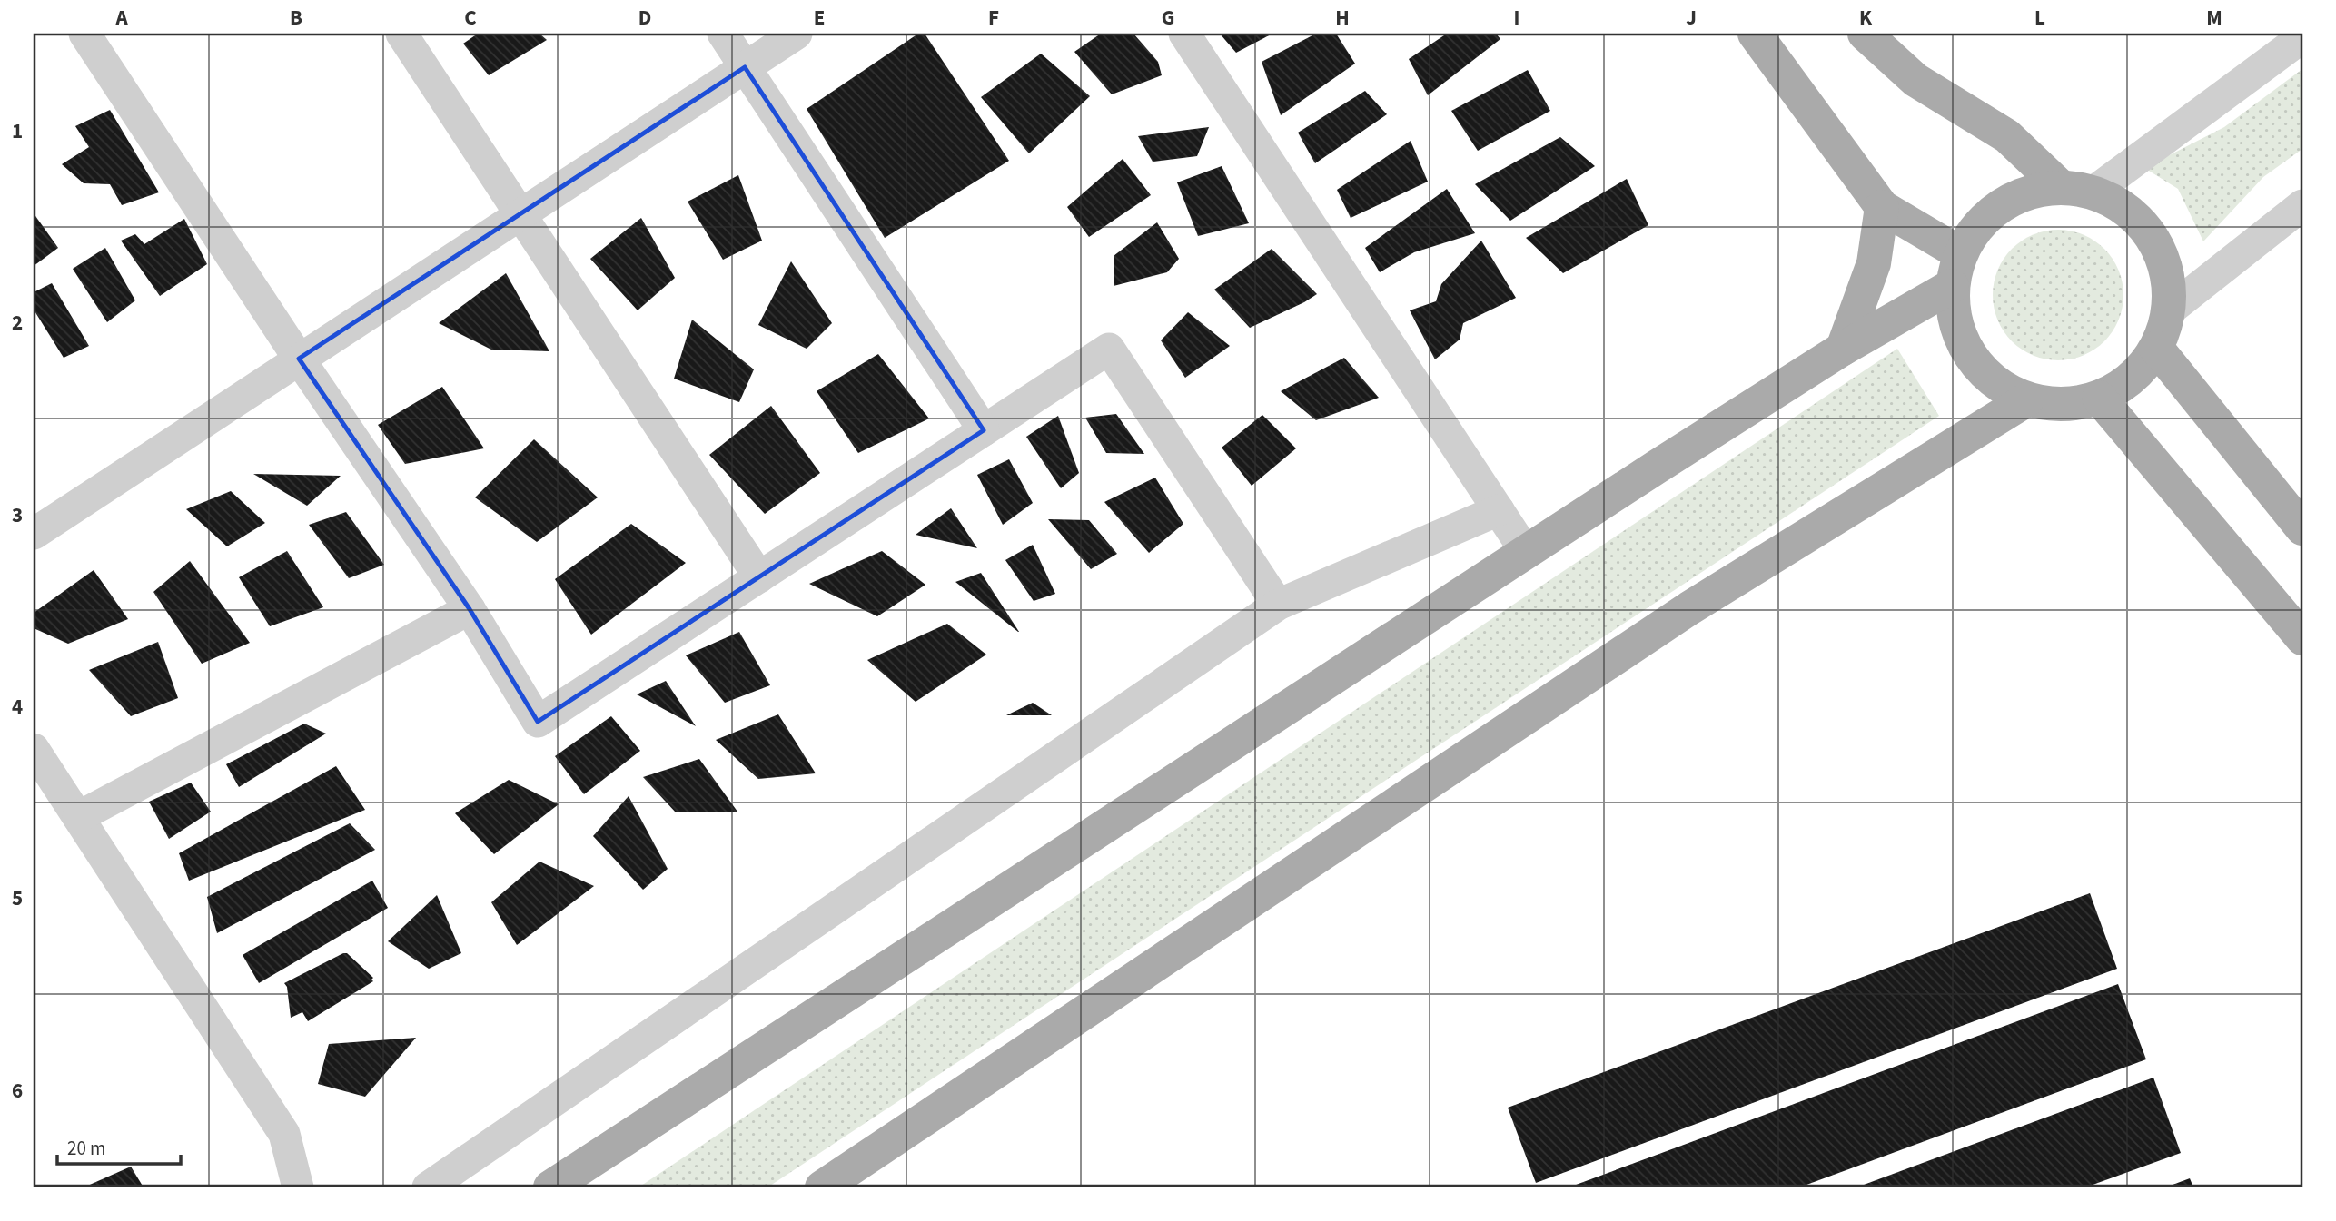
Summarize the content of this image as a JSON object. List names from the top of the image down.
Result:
{
  "scale_bar": "20 m",
  "grid": {
    "columns": [
      "A",
      "B",
      "C",
      "D",
      "E",
      "F",
      "G",
      "H",
      "I",
      "J",
      "K",
      "L",
      "M"
    ],
    "rows": [
      "1",
      "2",
      "3",
      "4",
      "5",
      "6"
    ]
  }
}
